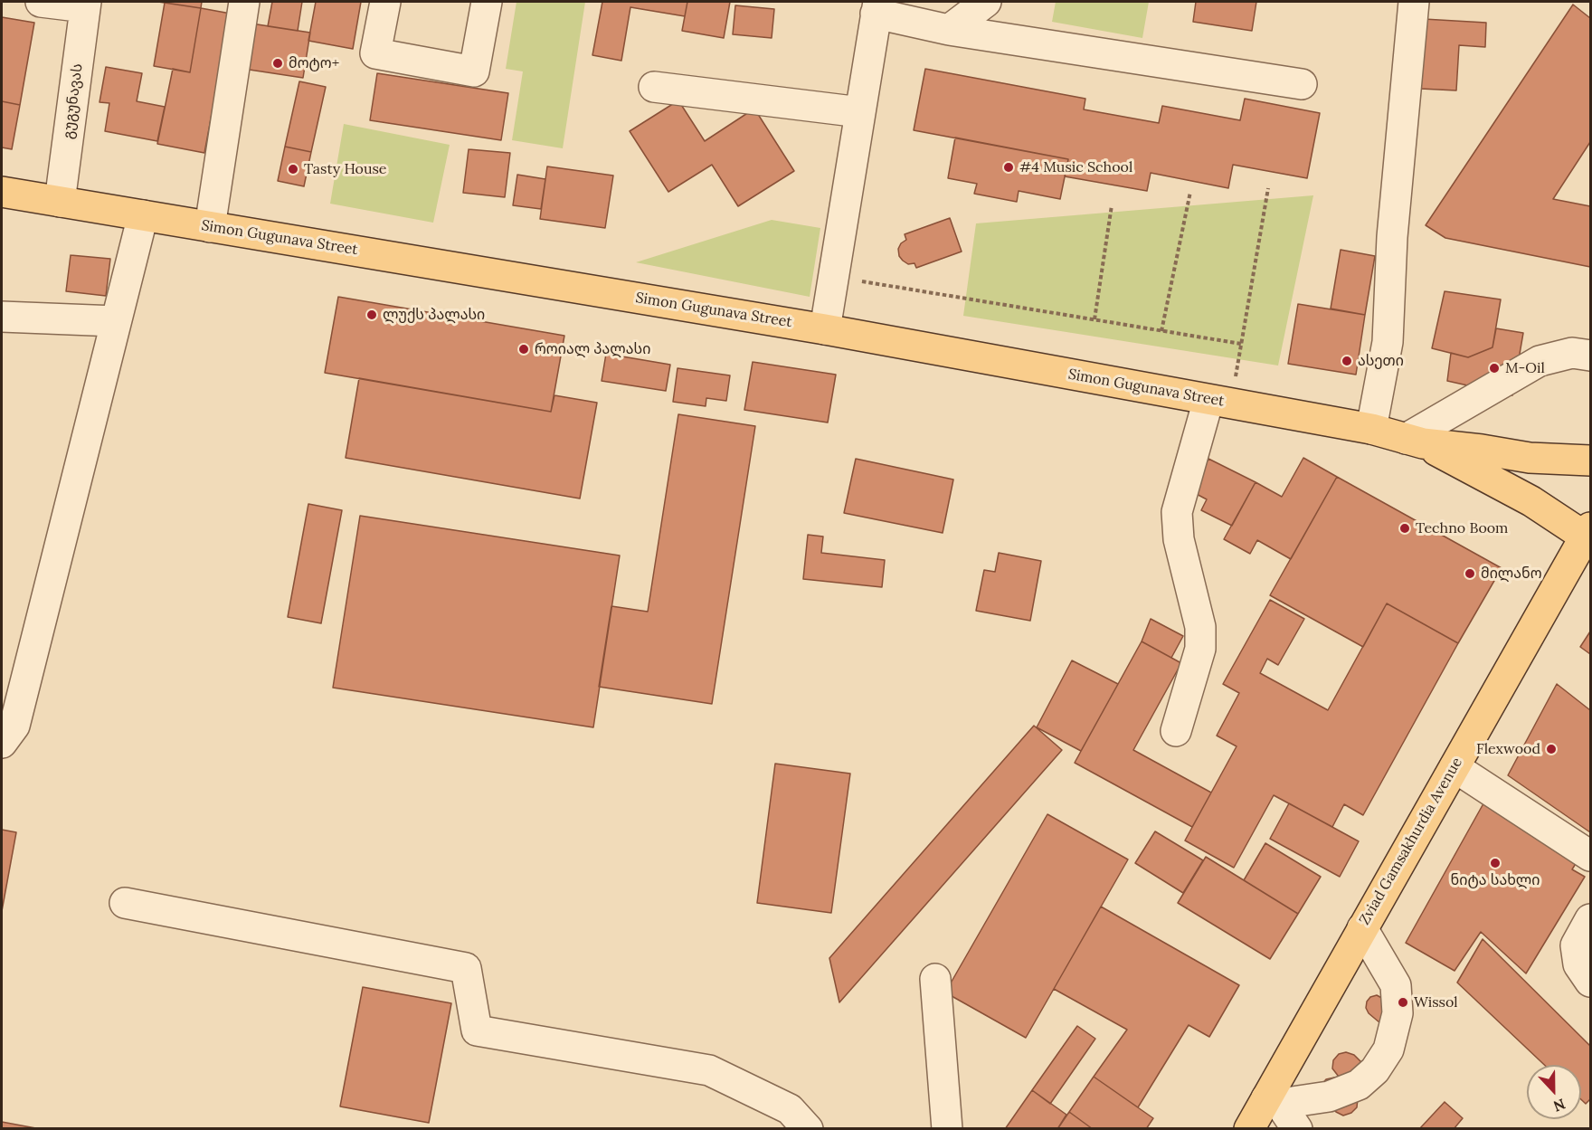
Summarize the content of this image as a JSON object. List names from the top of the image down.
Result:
{
  "streets": {
    "main road": ["Simon Gugunava Street", "Zviad Gamsakhurdia Avenue"],
    "street": ["გუგუნავას"]
  },
  "crossings": [
    ["გუგუნავას", "Simon Gugunava Street"],
    ["Simon Gugunava Street", "Zviad Gamsakhurdia Avenue"]
  ],
  "places": [
    "მოტო+",
    "#4 Music School",
    "Tasty House",
    "ლუქს პალასი",
    "როიალ პალასი",
    "ასეთი",
    "M-Oil",
    "Techno Boom",
    "მილანო",
    "Flexwood",
    "ნიტა სახლი",
    "Wissol"
  ],
  "north": "bottom"
}
